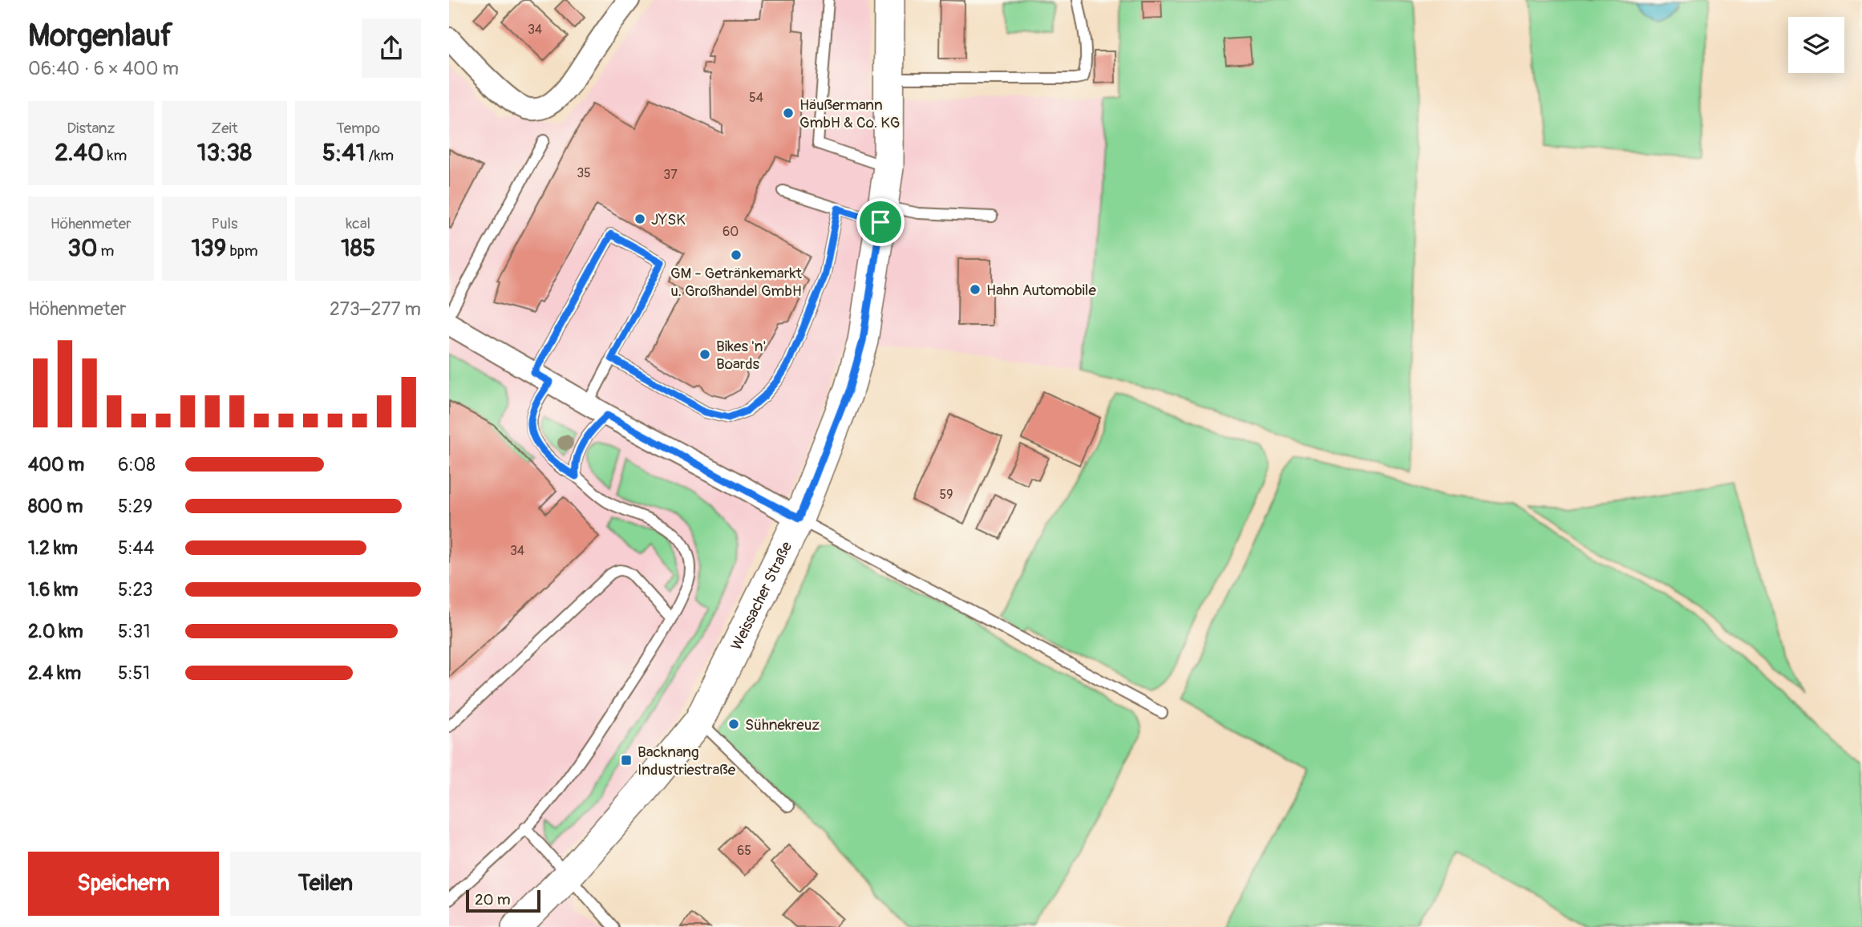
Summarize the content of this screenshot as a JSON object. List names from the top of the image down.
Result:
{
  "streets": {
    "street": ["Weissacher Straße"]
  },
  "places": {
    "other": [
      "Häußermann GmbH & Co. KG",
      "JYSK",
      "GM - Getränkemarkt u. Großhandel GmbH",
      "Hahn Automobile",
      "Bikes 'n' Boards",
      "Sühnekreuz"
    ],
    "transit": ["Backnang Industriestraße"]
  },
  "house_numbers": [
    "34",
    "54",
    "35",
    "37",
    "60",
    "59",
    "34",
    "65"
  ],
  "scale_bar": "20 m",
  "page": {
    "heading": ["Morgenlauf", "06:40 · 6 × 400 m"],
    "stats": [
      ["Distanz", "2.40 km"],
      ["Zeit", "13:38"],
      ["Tempo", "5:41 /km"],
      ["Höhenmeter", "30 m"],
      ["Puls", "139 bpm"],
      ["kcal", "185"]
    ],
    "chart": ["Höhenmeter", "273–277 m"],
    "list": [
      {
        "name": "400 m",
        "note": "6:08"
      },
      {
        "name": "800 m",
        "note": "5:29"
      },
      {
        "name": "1.2 km",
        "note": "5:44"
      },
      {
        "name": "1.6 km",
        "note": "5:23"
      },
      {
        "name": "2.0 km",
        "note": "5:31"
      },
      {
        "name": "2.4 km",
        "note": "5:51"
      }
    ],
    "buttons": ["Speichern", "Teilen"],
    "scale": "20 m"
  }
}
